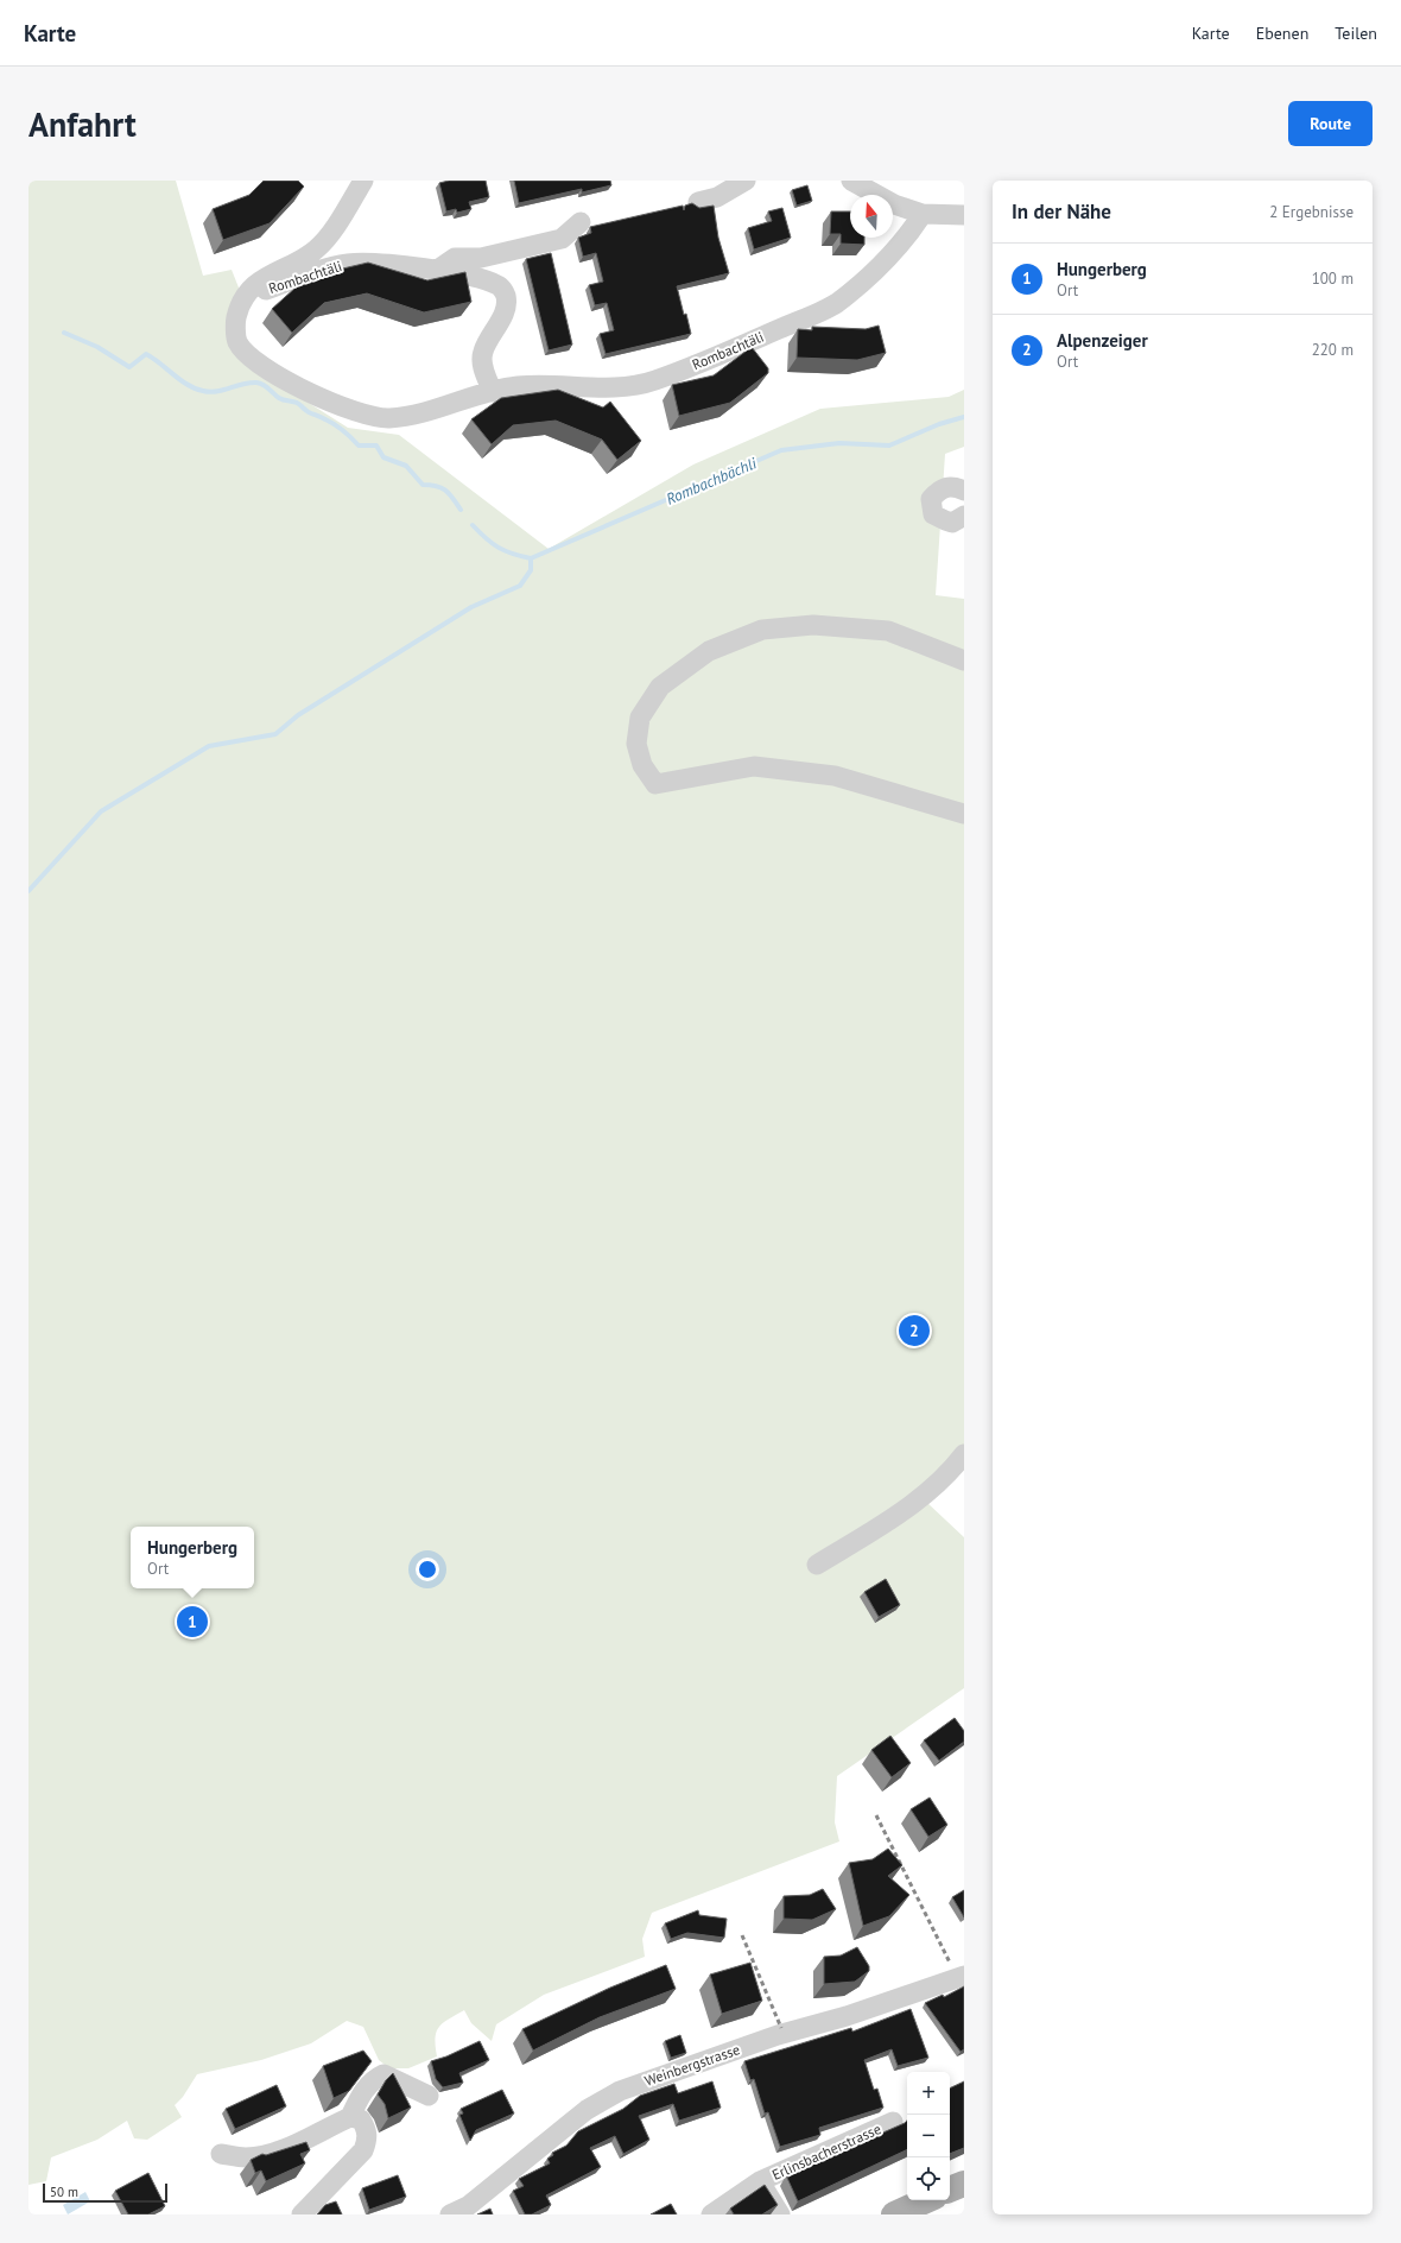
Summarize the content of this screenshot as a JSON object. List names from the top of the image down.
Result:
{
  "streets": {
    "street": ["Rombachtäli", "Weinbergstrasse", "Erlinsbacherstrasse"]
  },
  "water": ["Rombachbächli"],
  "scale_bar": "50 m",
  "north": "top",
  "page": {
    "header": "Karte",
    "nav": ["Karte", "Ebenen", "Teilen"],
    "buttons": "Route",
    "title": "Anfahrt",
    "heading": ["In der Nähe", "2 Ergebnisse"],
    "list": [
      {
        "mark": "1",
        "name": "Hungerberg",
        "note": "Ort",
        "value": "100 m"
      },
      {
        "mark": "2",
        "name": "Alpenzeiger",
        "note": "Ort",
        "value": "220 m"
      }
    ],
    "pins": ["2", "1"],
    "popup": ["Hungerberg", "Ort"],
    "map_buttons": ["+", "−"],
    "scale": "50 m"
  }
}
